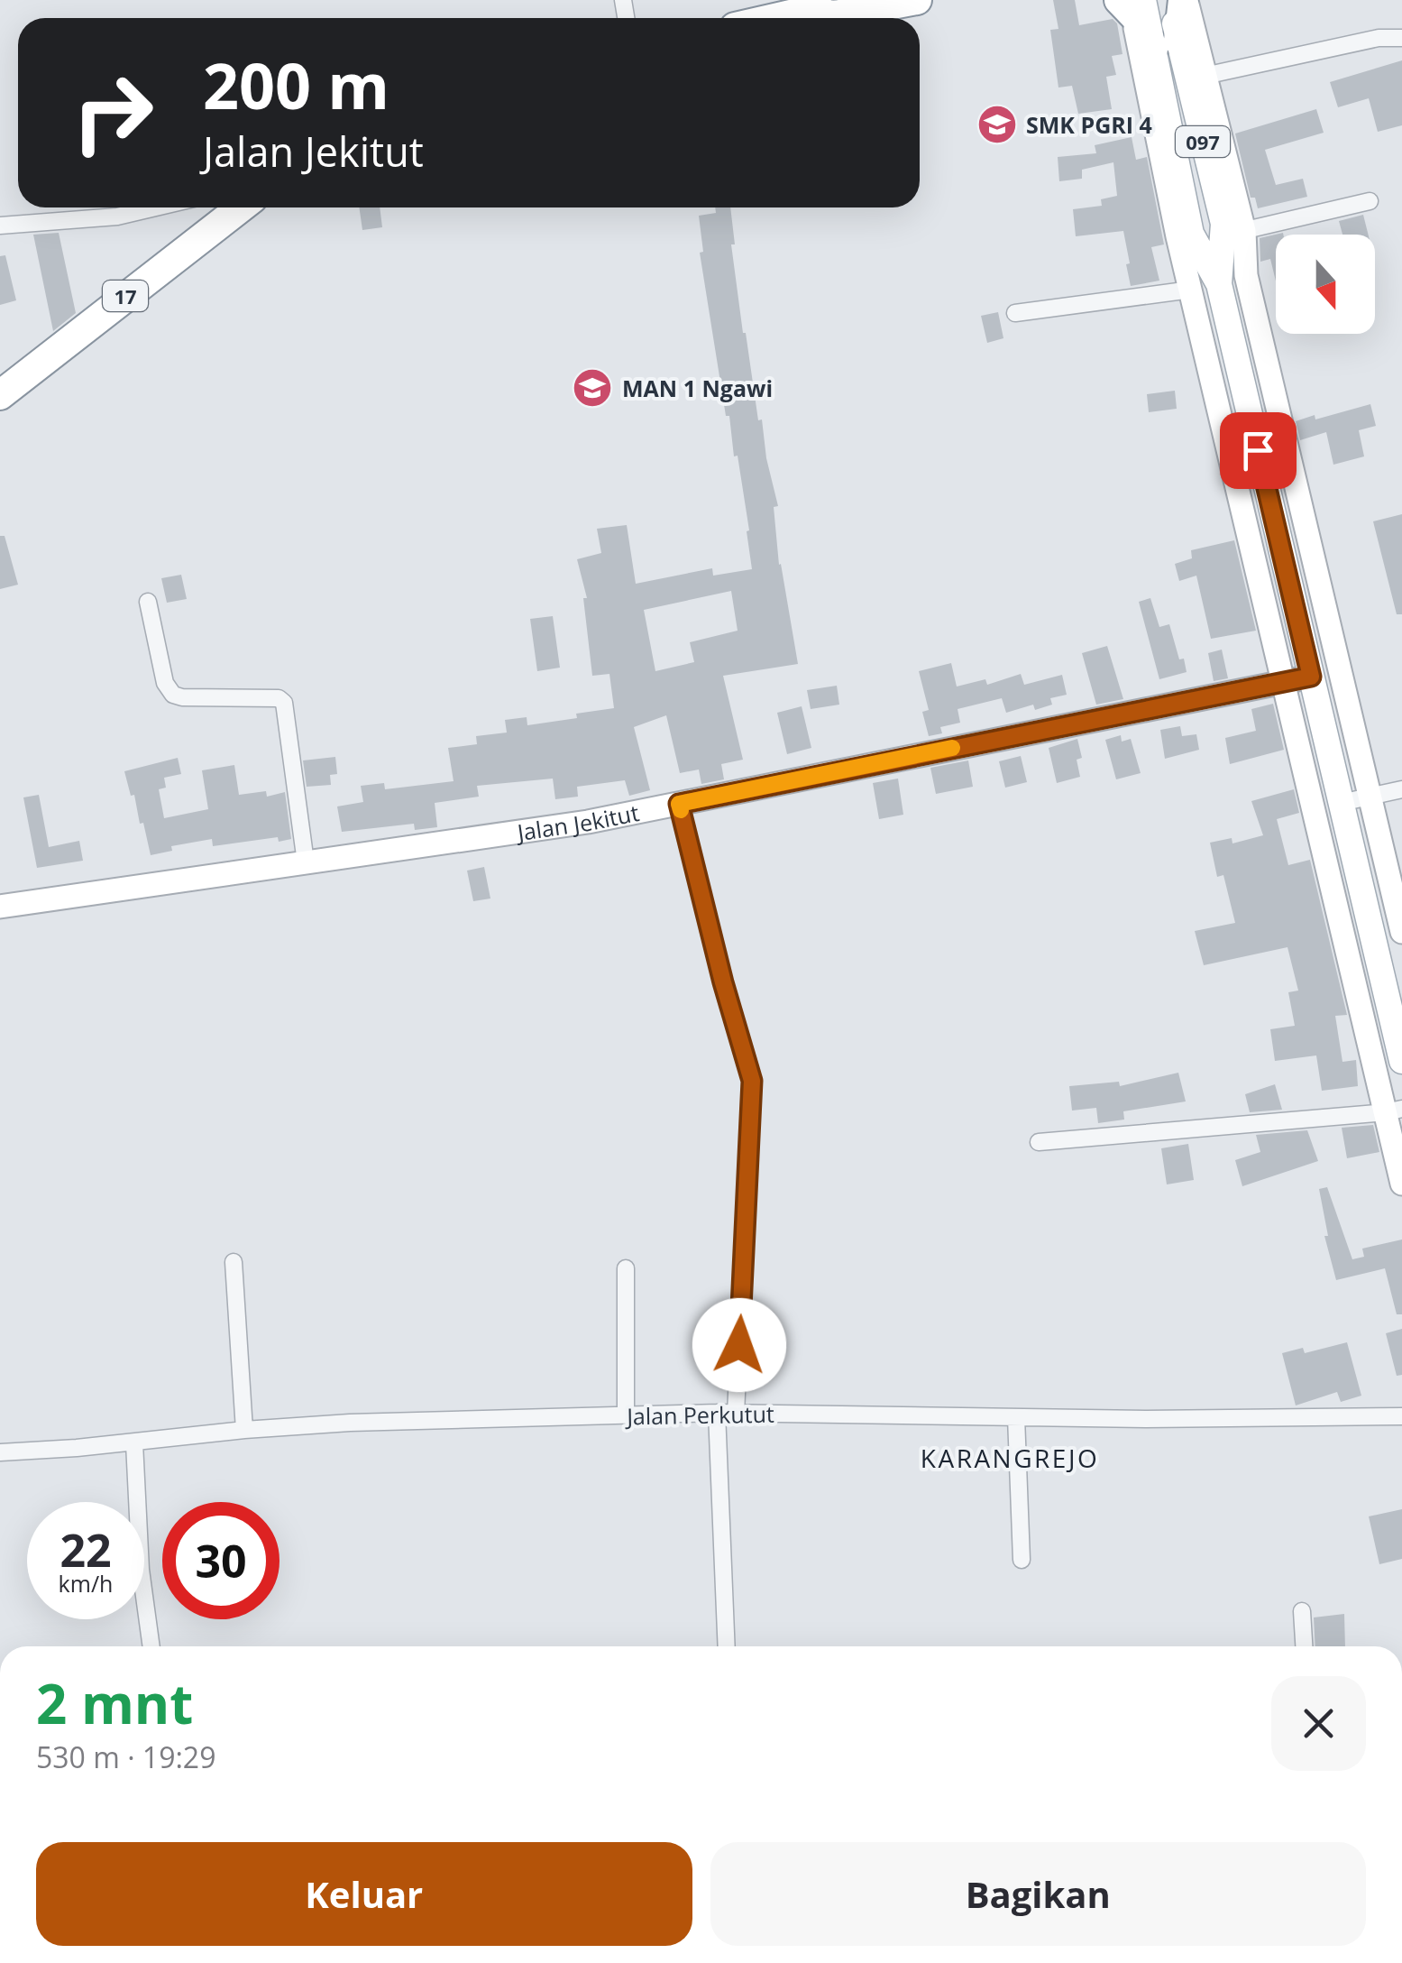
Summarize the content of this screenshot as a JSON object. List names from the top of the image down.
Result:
{
  "streets": {
    "highway": ["17"],
    "main road": ["097"],
    "street": ["Jalan Jekitut", "Jalan Perkutut"]
  },
  "crossings": [
    ["097", "Jalan Jekitut"]
  ],
  "districts": ["KARANGREJO"],
  "places": {
    "school or university": ["SMK PGRI 4", "MAN 1 Ngawi"]
  },
  "north": "bottom",
  "page": {
    "turn": ["200 m", "Jalan Jekitut"],
    "speed": "22 km/h",
    "limit": "30",
    "heading": ["2 mnt", "530 m · 19:29"],
    "buttons": ["Keluar", "Bagikan"]
  }
}
